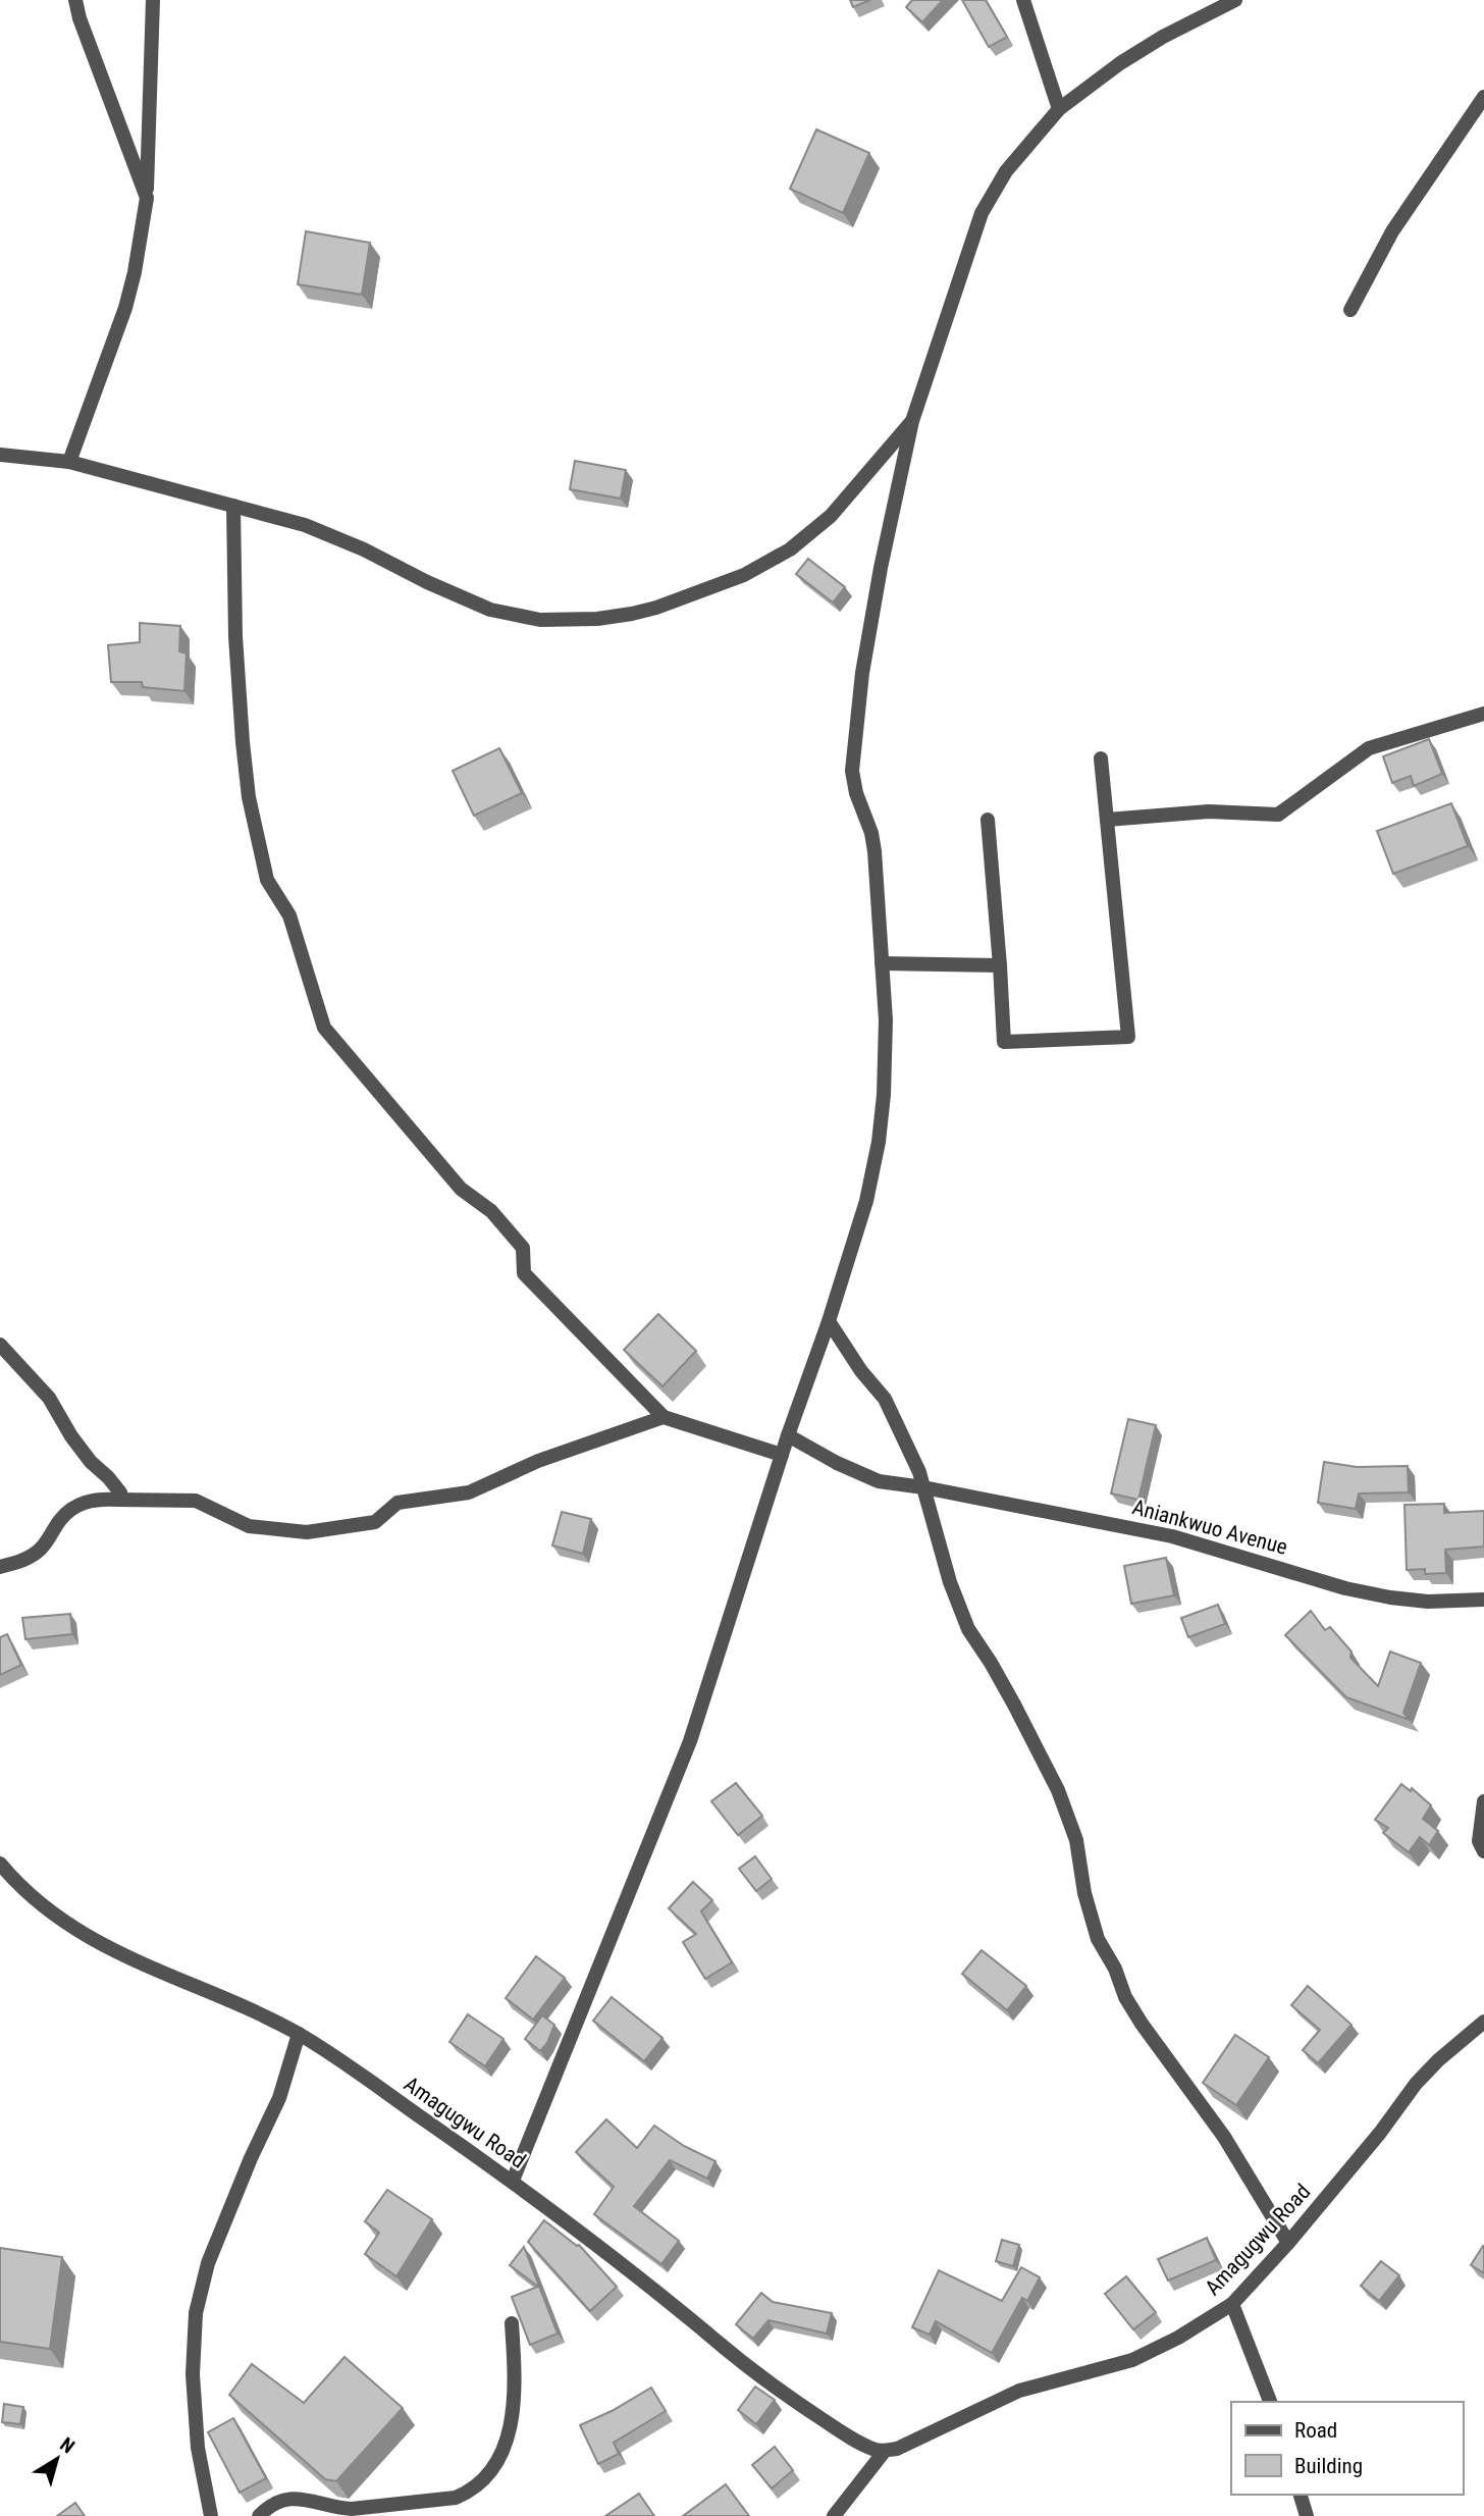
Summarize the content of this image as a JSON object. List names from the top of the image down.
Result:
{
  "streets": {
    "street": ["Aniankwuo Avenue", "Amagugwu Road"]
  },
  "legend": ["Road", "Building"],
  "north": "top right"
}
